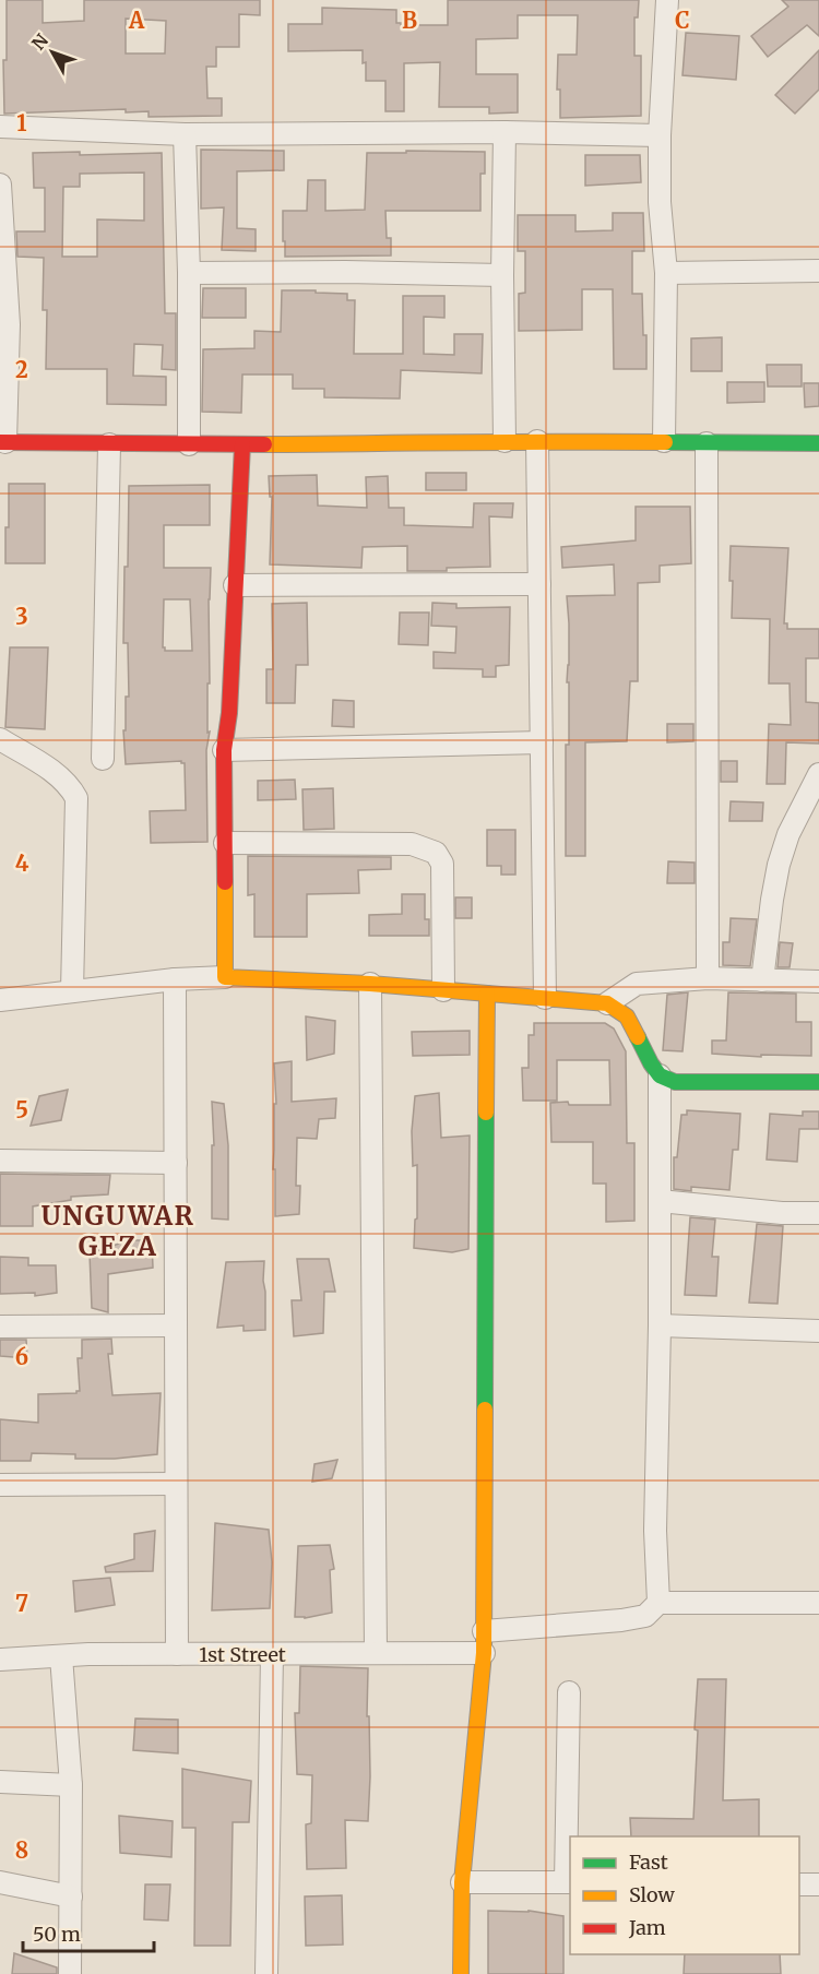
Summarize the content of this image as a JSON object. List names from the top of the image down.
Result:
{
  "streets": {
    "street": ["1st Street"]
  },
  "districts": ["UNGUWAR GEZA"],
  "legend": ["Fast", "Slow", "Jam"],
  "scale_bar": "50 m",
  "north": "top left",
  "grid": {
    "columns": ["A", "B", "C"],
    "rows": [
      "1",
      "2",
      "3",
      "4",
      "5",
      "6",
      "7",
      "8"
    ]
  }
}
